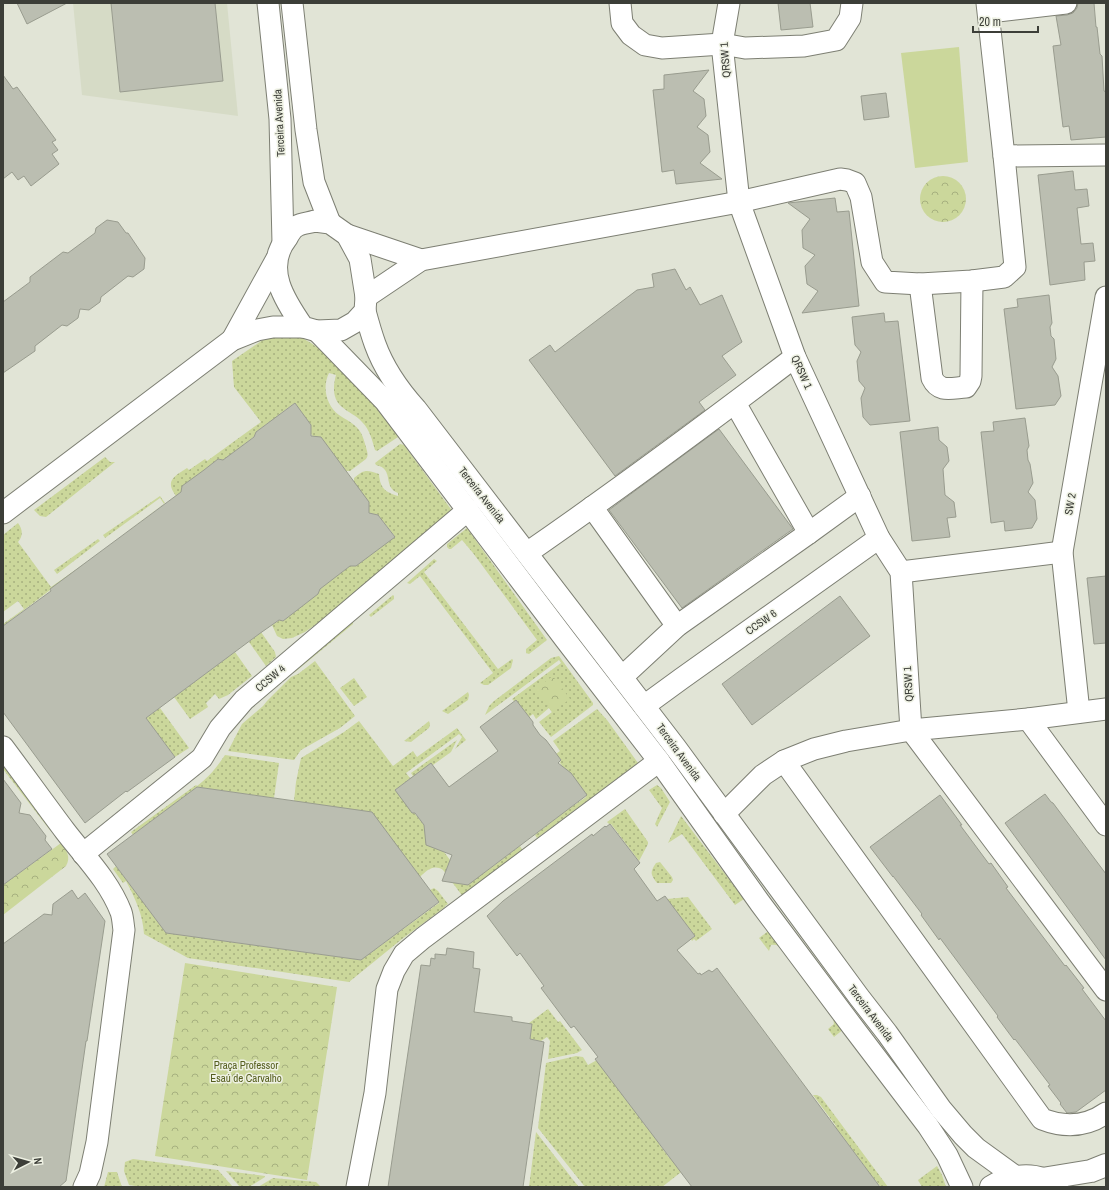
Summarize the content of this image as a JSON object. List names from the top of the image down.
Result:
{
  "streets": {
    "street": [
      "QRSW 1",
      "Terceira Avenida",
      "SW 2",
      "CCSW 6",
      "CCSW 4"
    ]
  },
  "crossings": [
    ["QRSW 1", "CCSW 6"],
    ["Terceira Avenida", "CCSW 6"],
    ["Terceira Avenida", "CCSW 4"]
  ],
  "parks": ["Praça Professor Esaú de Carvalho"],
  "scale_bar": "20 m",
  "north": "right"
}
